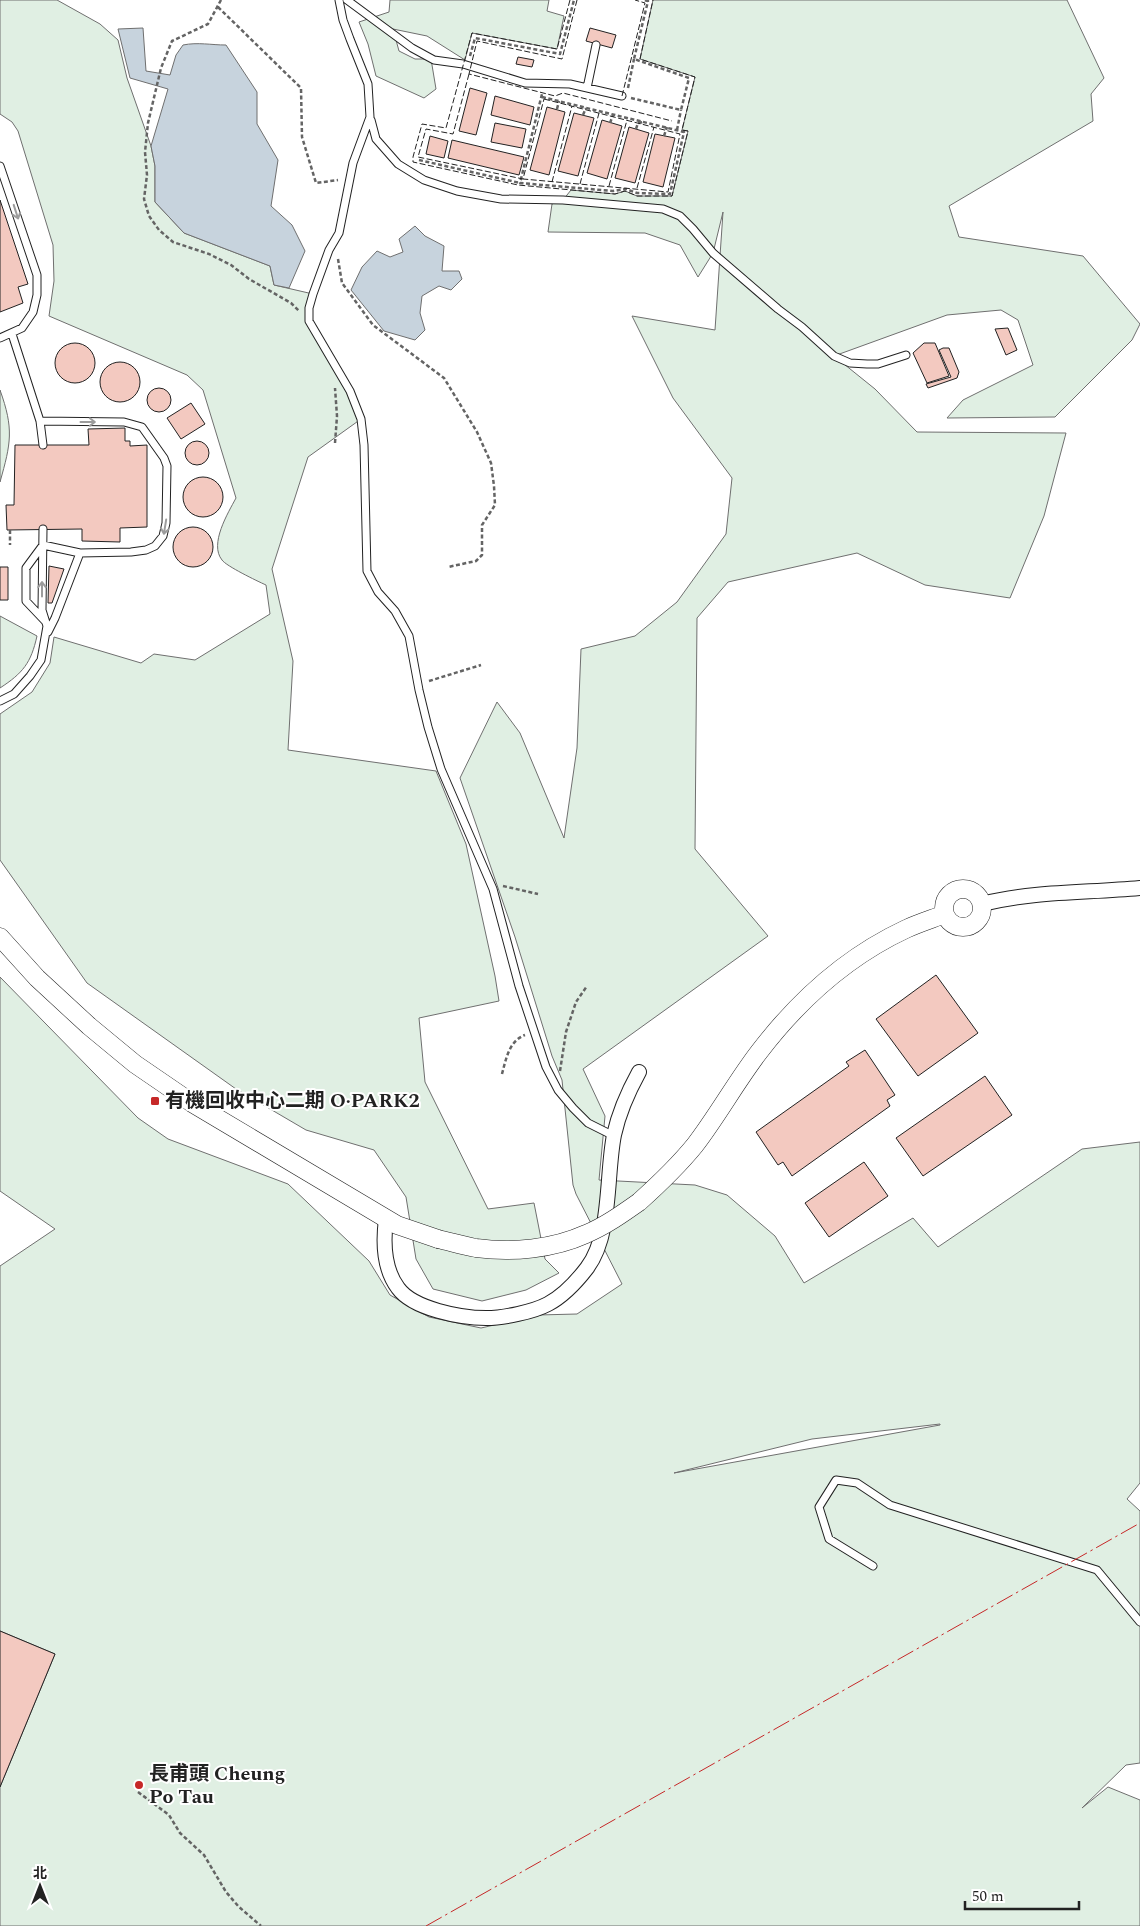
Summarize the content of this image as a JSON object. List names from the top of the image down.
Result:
{
  "places": {
    "transit": ["有機回收中心二期 O·PARK2"],
    "other": ["長甫頭 Cheung Po Tau"]
  },
  "scale_bar": "50 m",
  "north": "top"
}
